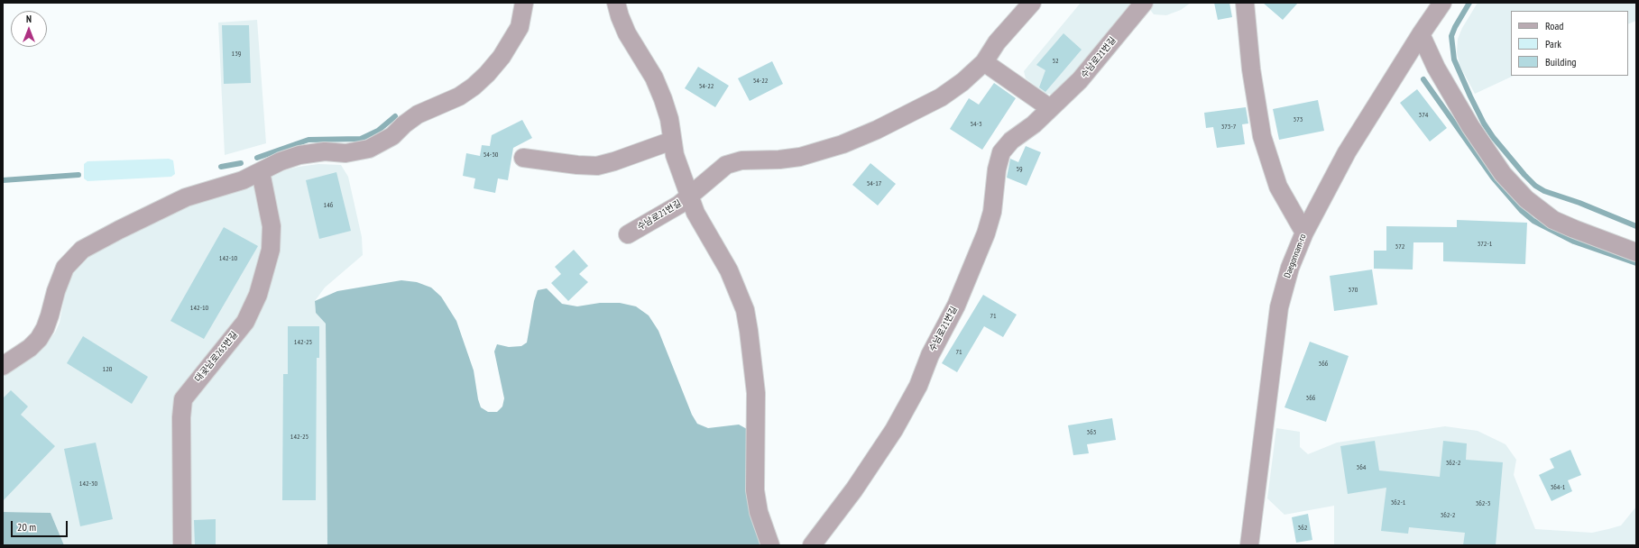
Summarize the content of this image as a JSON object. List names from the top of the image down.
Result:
{
  "streets": {
    "street": ["수남로21번길", "Daegonnam-ro", "대곶남로265번길"]
  },
  "house_numbers": [
    "139",
    "52",
    "54-22",
    "54-22",
    "374",
    "373",
    "54-3",
    "373-7",
    "54-30",
    "59",
    "54-17",
    "146",
    "372-1",
    "372",
    "142-10",
    "370",
    "142-10",
    "71",
    "142-25",
    "71",
    "366",
    "120",
    "366",
    "363",
    "142-25",
    "362-2",
    "364",
    "142-30",
    "364-1",
    "362-1",
    "362-3",
    "362-2",
    "362"
  ],
  "legend": ["Road", "Park", "Building"],
  "scale_bar": "20 m",
  "north": "top"
}
